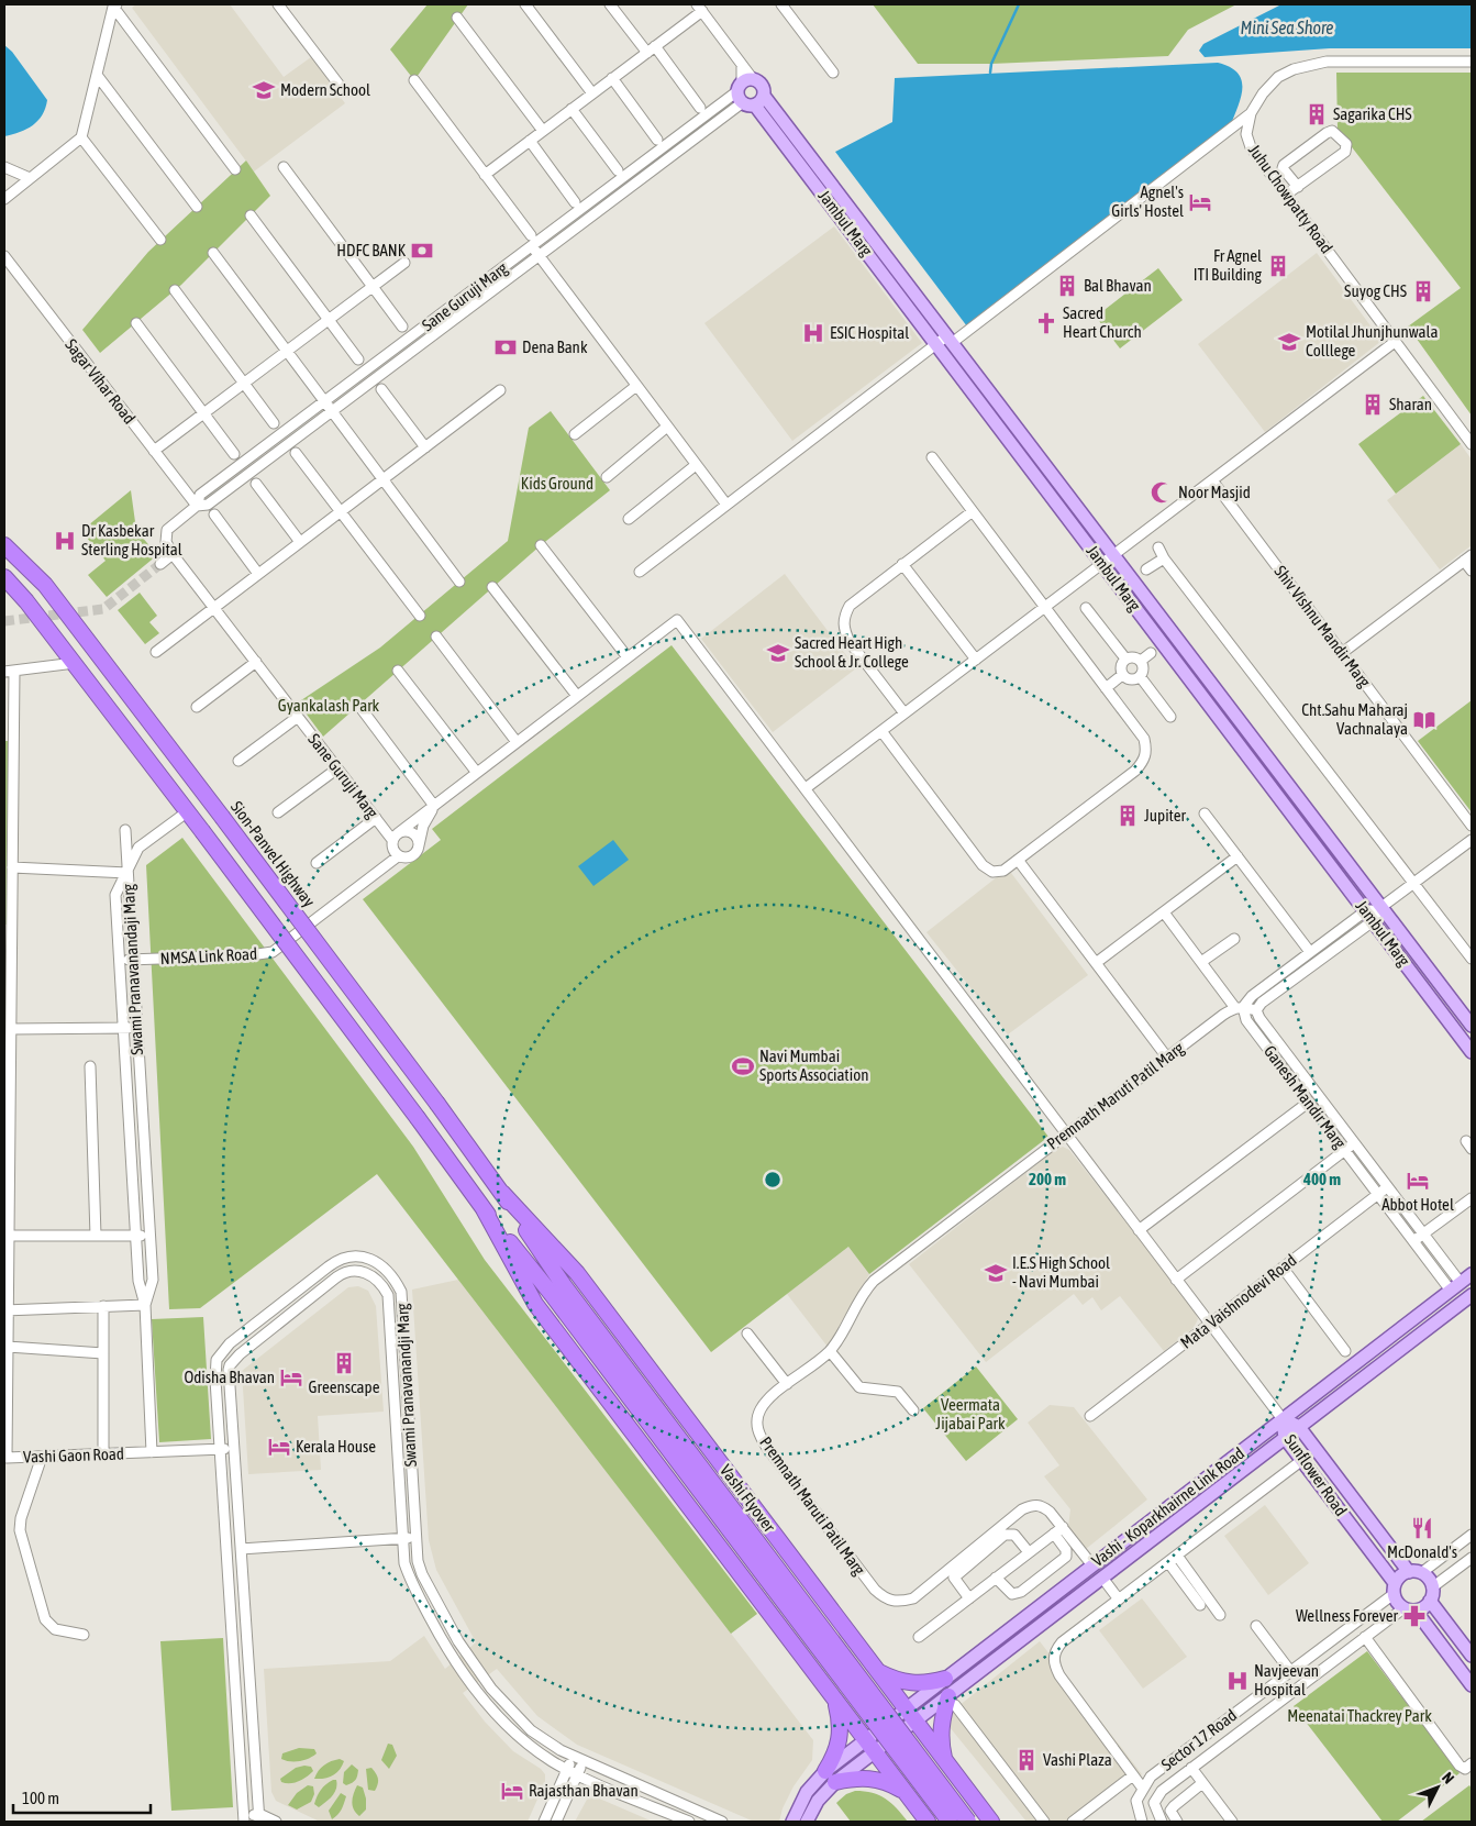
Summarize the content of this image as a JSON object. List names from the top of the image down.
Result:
{
  "streets": {
    "highway": ["Sion-Panvel Highway", "Vashi Flyover"],
    "main road": ["Jambul Marg", "Sunflower Road", "Vashi - Koparkhairne Link Road"],
    "street": [
      "Juhu Chowpatty Road",
      "Sane Guruji Marg",
      "Sagar Vihar Road",
      "Shiv Vishnu Mandir Marg",
      "NMSA Link Road",
      "Swami Pranavanandaji Marg",
      "Premnath Maruti Patil Marg",
      "Ganesh Mandir Marg",
      "Mata Vaishnodevi Road",
      "Swami Pranavanandji Marg",
      "Vashi Gaon Road",
      "Sector 17 Road"
    ]
  },
  "crossings": [
    ["Jambul Marg", "Sane Guruji Marg"],
    ["Jambul Marg", "Premnath Maruti Patil Marg"],
    ["Sane Guruji Marg", "Sagar Vihar Road"],
    ["Sane Guruji Marg", "NMSA Link Road"],
    ["Sion-Panvel Highway", "Vashi Flyover"],
    ["NMSA Link Road", "Swami Pranavanandaji Marg"],
    ["Swami Pranavanandaji Marg", "Vashi Gaon Road"],
    ["Premnath Maruti Patil Marg", "Ganesh Mandir Marg"],
    ["Premnath Maruti Patil Marg", "Vashi - Koparkhairne Link Road"],
    ["Ganesh Mandir Marg", "Mata Vaishnodevi Road"],
    ["Ganesh Mandir Marg", "Vashi - Koparkhairne Link Road"],
    ["Swami Pranavanandji Marg", "Vashi Gaon Road"],
    ["Sunflower Road", "Vashi - Koparkhairne Link Road"],
    ["Sunflower Road", "Sector 17 Road"]
  ],
  "water": ["Mini Sea Shore"],
  "parks": [
    "Kids Ground",
    "Gyankalash Park",
    "Veermata Jijabai Park",
    "Meenatai Thackrey Park"
  ],
  "places": {
    "school or university": [
      "Modern School",
      "Motilal Jhunjhunwala Colllege",
      "Sacred Heart High School & Jr. College",
      "I.E.S High School - Navi Mumbai"
    ],
    "building": [
      "Sagarika CHS",
      "Fr Agnel ITI Building",
      "Bal Bhavan",
      "Suyog CHS",
      "Sharan",
      "Jupiter",
      "Greenscape",
      "Vashi Plaza"
    ],
    "hotel": [
      "Agnel's Girls' Hostel",
      "Abbot Hotel",
      "Odisha Bhavan",
      "Kerala House",
      "Rajasthan Bhavan"
    ],
    "bank": ["HDFC BANK", "Dena Bank"],
    "church": ["Sacred Heart Church"],
    "hospital": ["ESIC Hospital", "Dr Kasbekar Sterling Hospital", "Navjeevan Hospital"],
    "mosque": ["Noor Masjid"],
    "library": ["Cht.Sahu Maharaj Vachnalaya"],
    "sports": ["Navi Mumbai Sports Association"],
    "restaurant": ["McDonald's"],
    "pharmacy": ["Wellness Forever"]
  },
  "scale_bar": "100 m",
  "north": "top right",
  "rings": ["200 m", "400 m"]
}
